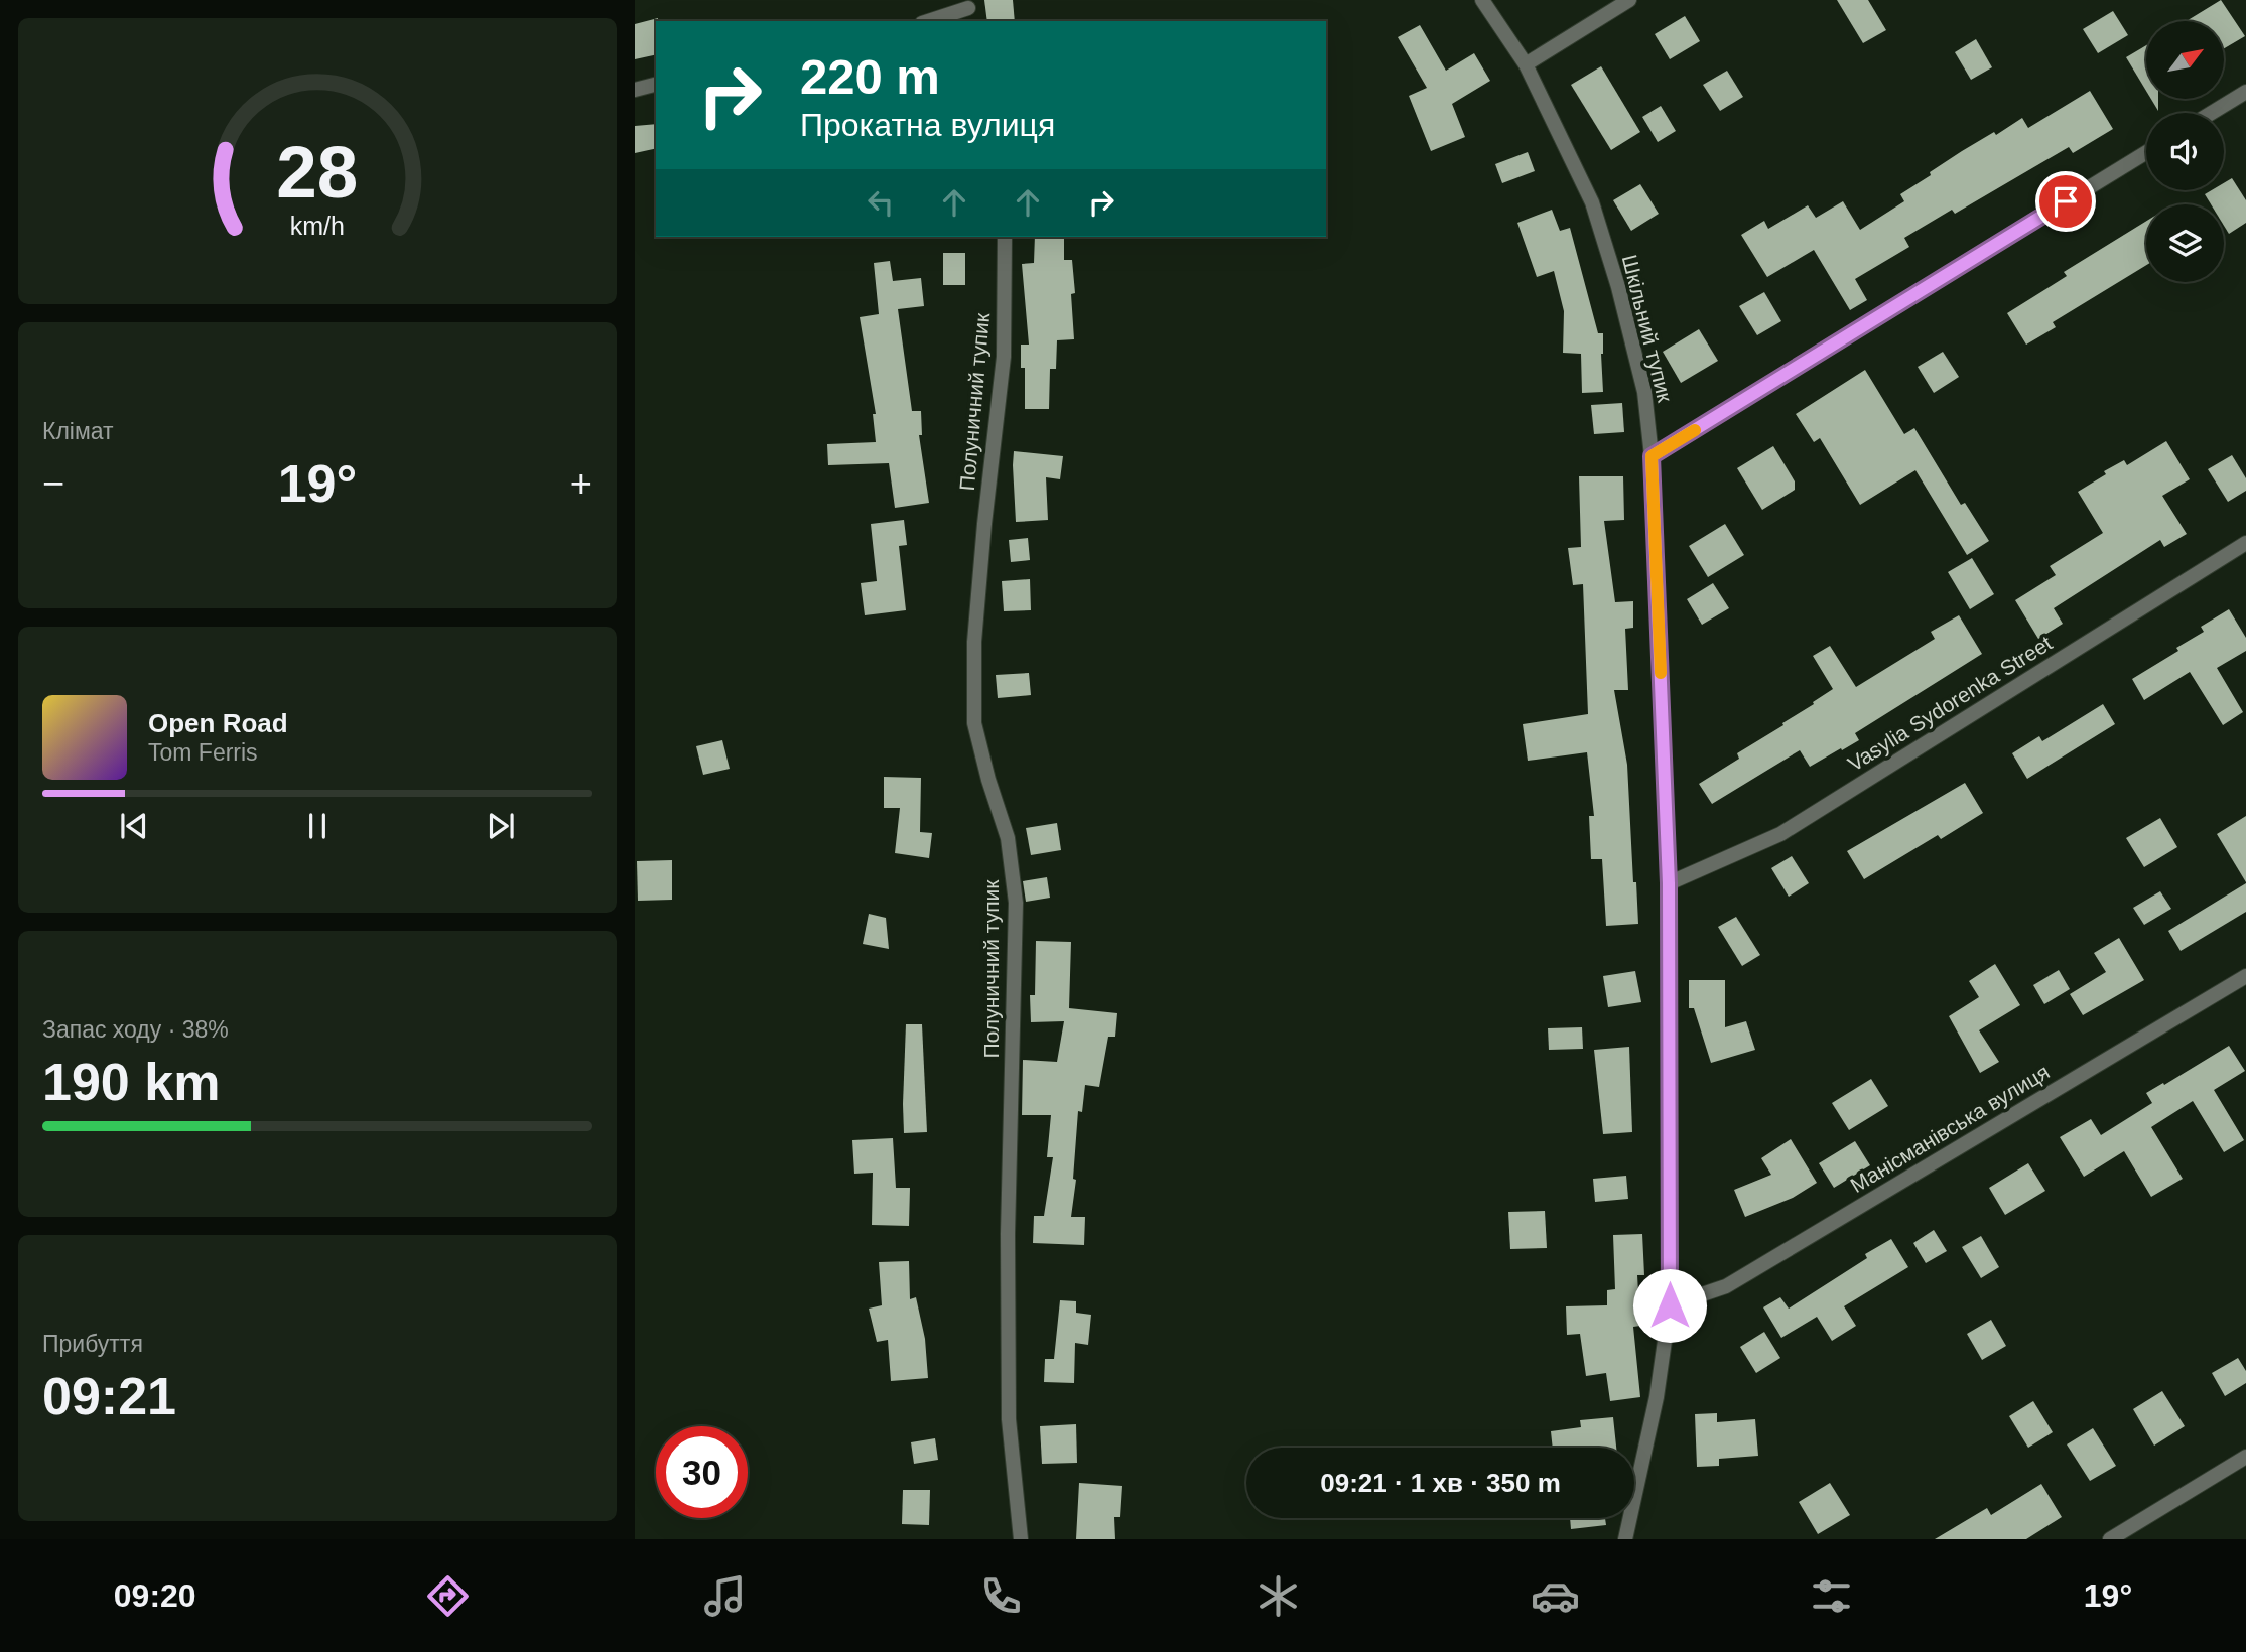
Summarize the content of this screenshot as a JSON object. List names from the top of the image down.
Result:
{
  "streets": {
    "street": [
      "Шкільний тупик",
      "Полуничний тупик",
      "Vasylia Sydorenka Street",
      "Манісманівська вулиця"
    ]
  },
  "crossings": [
    ["Шкільний тупик", "Vasylia Sydorenka Street"],
    ["Шкільний тупик", "Манісманівська вулиця"]
  ],
  "north": "top right",
  "page": {
    "turn": ["220 m", "Прокатна вулиця"],
    "tile": [
      "Клімат",
      ["Запас ходу · 38%", "190 km"],
      ["Прибуття", "09:21"]
    ],
    "heat": ["−", "19°", "+"],
    "song": ["Open Road", "Tom Ferris"],
    "limit": "30",
    "trip": "09:21 · 1 хв · 350 m",
    "tabs": ["09:20", "19°"],
    "gauge": ["28", "km/h"]
  }
}
